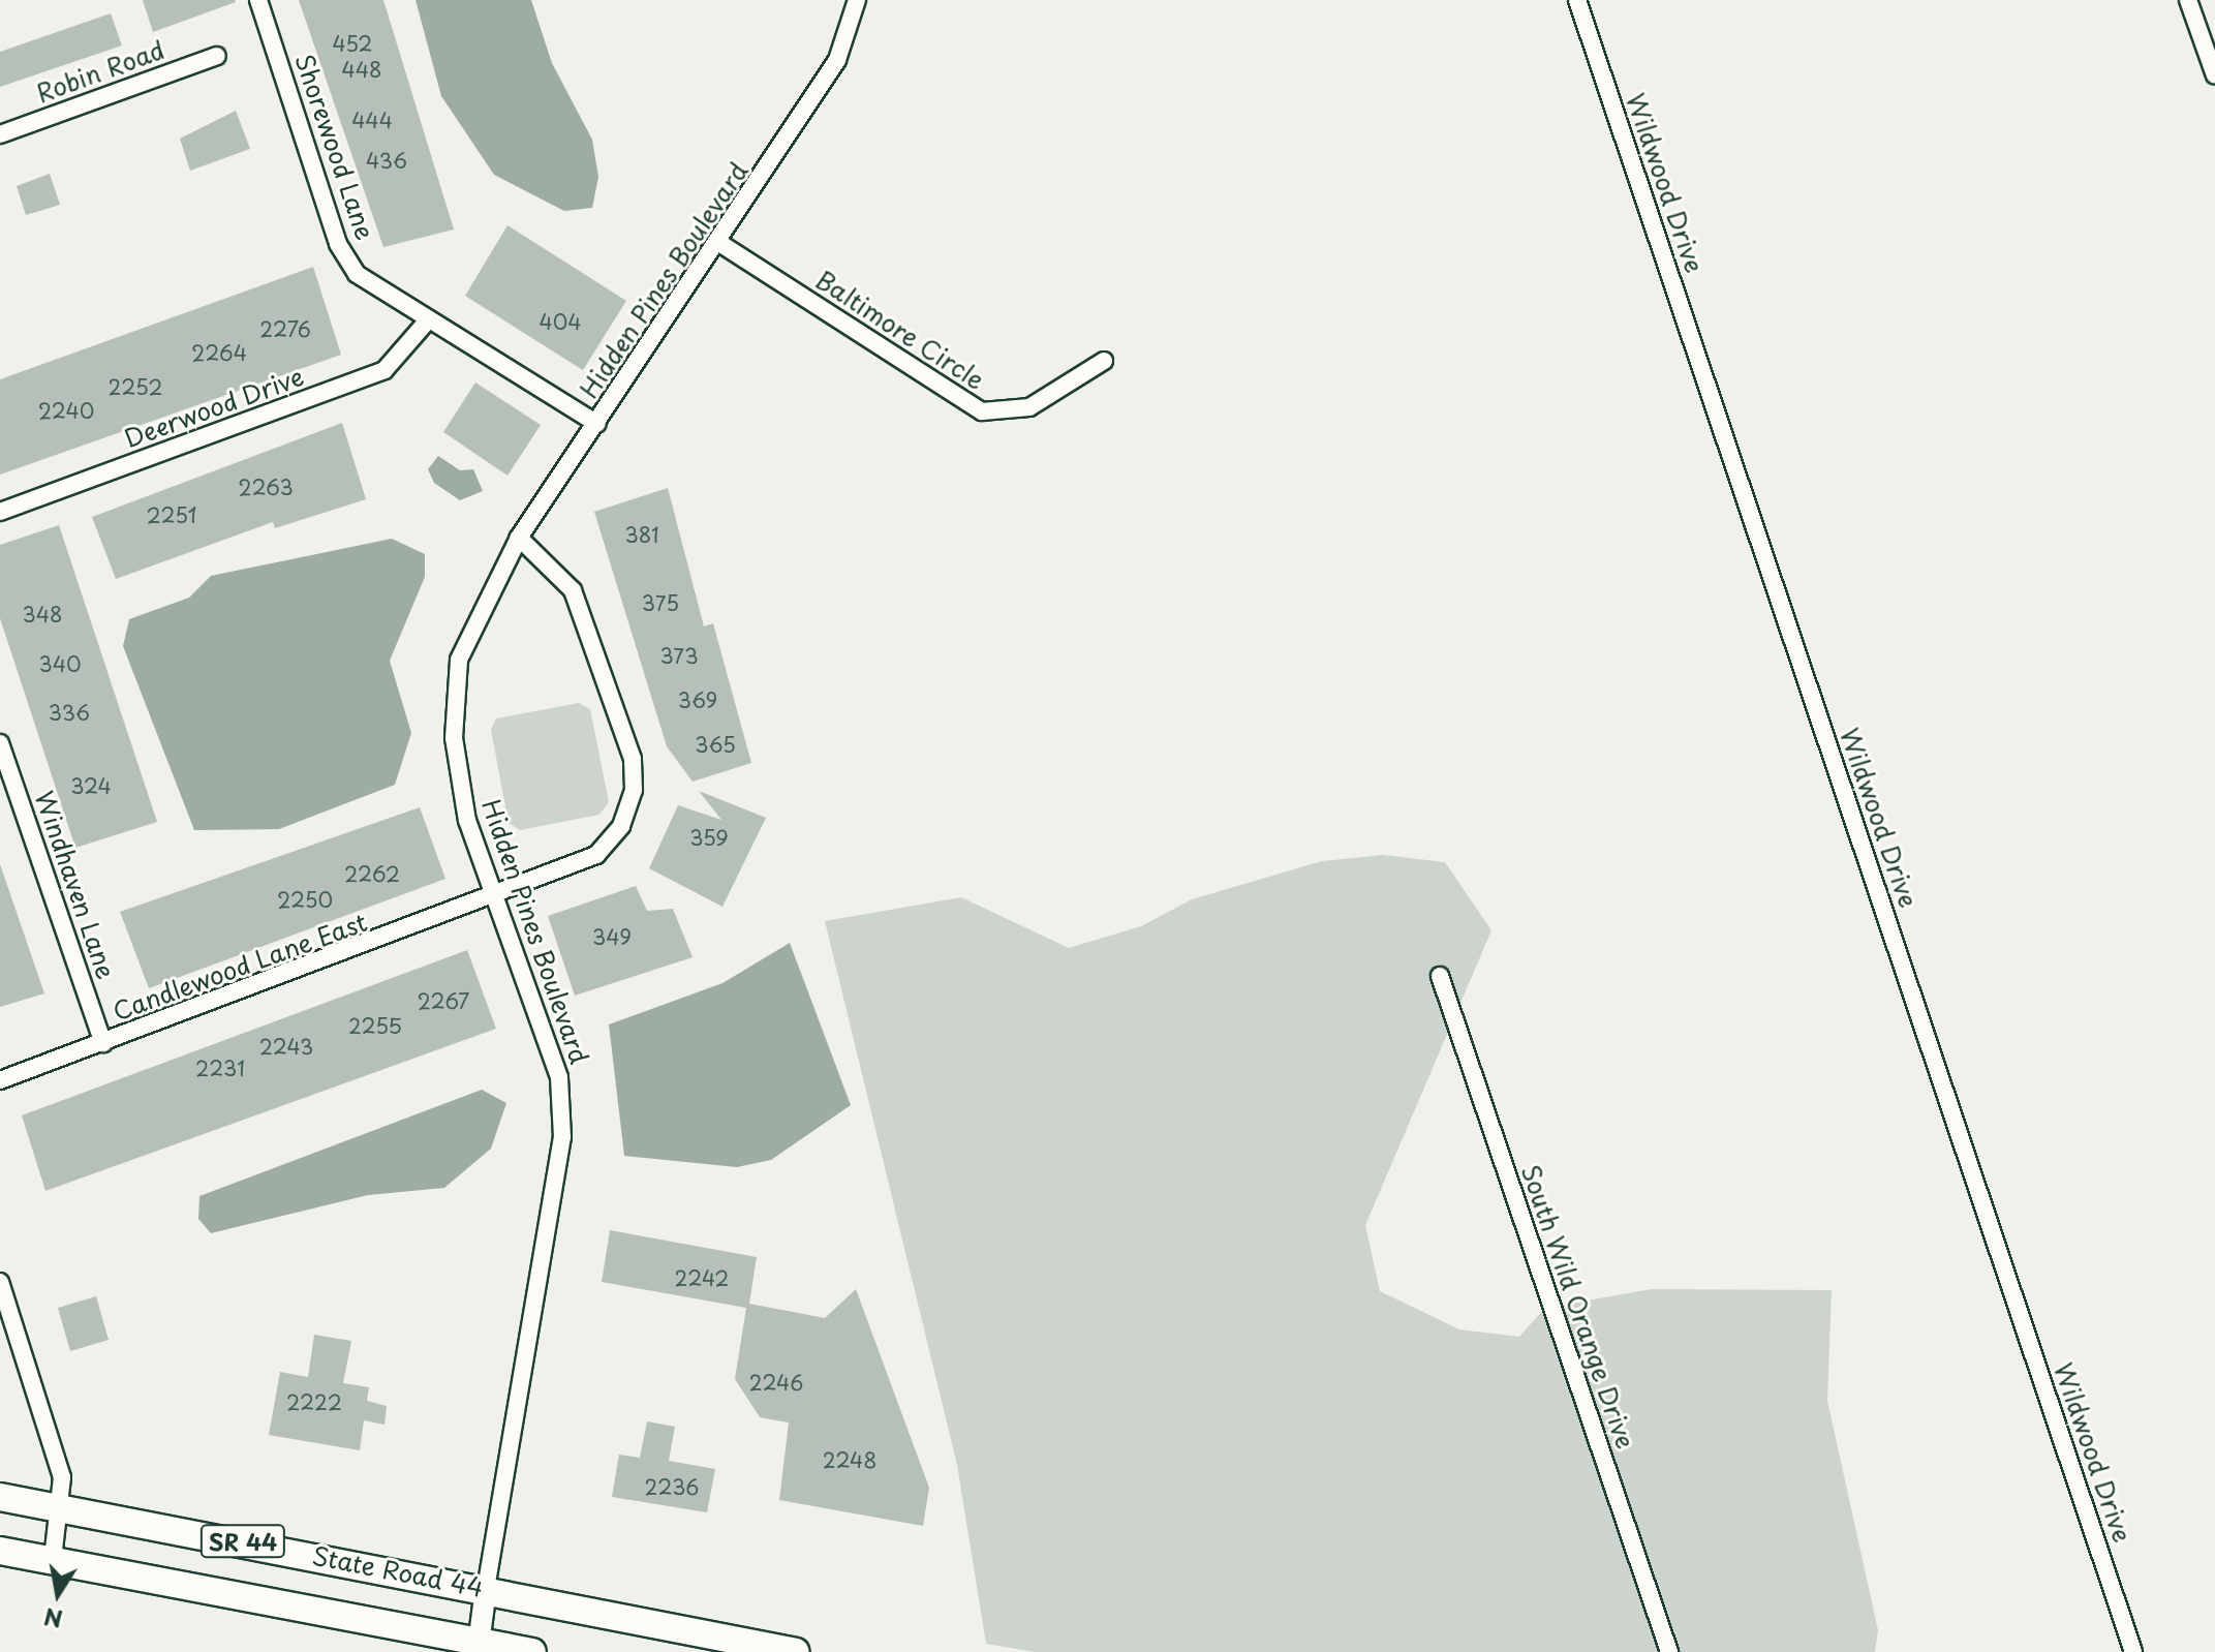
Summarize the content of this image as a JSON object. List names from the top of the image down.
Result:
{
  "streets": {
    "main road": ["SR 44", "State Road 44"],
    "street": [
      "Robin Road",
      "Shorewood Lane",
      "Wildwood Drive",
      "Hidden Pines Boulevard",
      "Baltimore Circle",
      "Deerwood Drive",
      "Windhaven Lane",
      "Candlewood Lane East",
      "South Wild Orange Drive"
    ]
  },
  "crossings": [
    ["Shorewood Lane", "Hidden Pines Boulevard"],
    ["Shorewood Lane", "Deerwood Drive"],
    ["Hidden Pines Boulevard", "Baltimore Circle"],
    ["Hidden Pines Boulevard", "Candlewood Lane East"],
    ["Hidden Pines Boulevard", "State Road 44"],
    ["Windhaven Lane", "Candlewood Lane East"]
  ],
  "house_numbers": [
    "452",
    "448",
    "444",
    "436",
    "404",
    "2276",
    "2264",
    "2252",
    "2240",
    "2263",
    "2251",
    "381",
    "375",
    "348",
    "373",
    "340",
    "369",
    "336",
    "365",
    "324",
    "359",
    "2262",
    "2250",
    "349",
    "2267",
    "2255",
    "2243",
    "2231",
    "2242",
    "2246",
    "2222",
    "2248",
    "2236"
  ],
  "north": "bottom"
}
